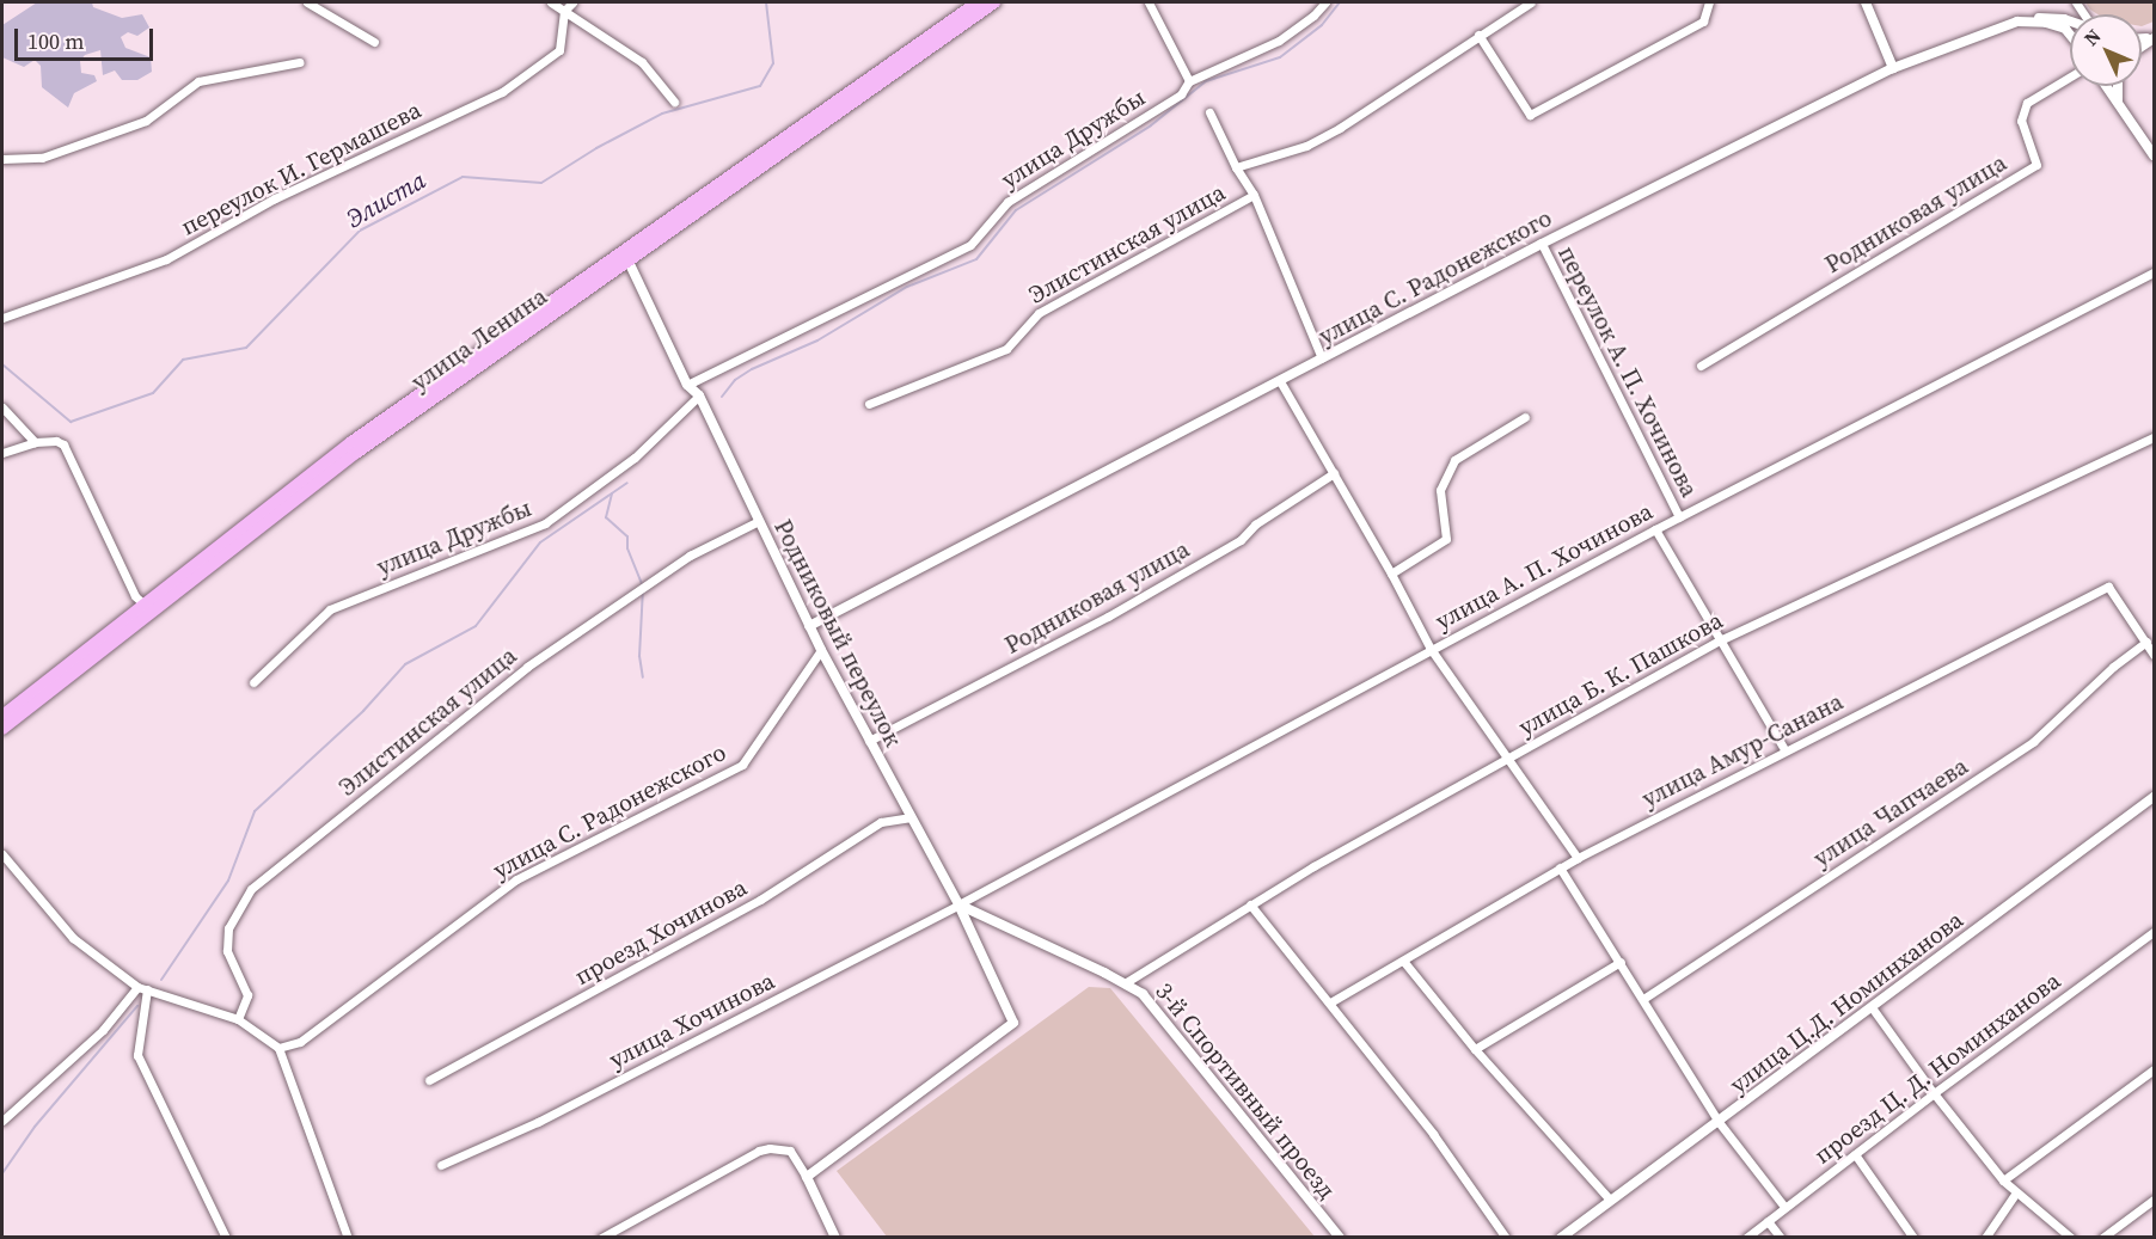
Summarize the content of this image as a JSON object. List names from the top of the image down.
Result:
{
  "streets": {
    "main road": ["улица Ленина"],
    "street": [
      "улица Дружбы",
      "переулок И. Гермашева",
      "Родниковая улица",
      "Элистинская улица",
      "улица С. Радонежского",
      "переулок А. П. Хочинова",
      "улица А. П. Хочинова",
      "Родниковый переулок",
      "улица Б. К. Пашкова",
      "улица Амур-Санана",
      "улица Чапчаева",
      "проезд Хочинова",
      "улица Ц.Д. Номинханова",
      "улица Хочинова",
      "проезд Ц. Д. Номинханова",
      "3-й Спортивный проезд"
    ]
  },
  "crossings": [
    ["улица Дружбы", "Родниковый переулок"],
    ["Родниковая улица", "Родниковый переулок"],
    ["Элистинская улица", "Родниковый переулок"],
    ["улица С. Радонежского", "переулок А. П. Хочинова"],
    ["улица С. Радонежского", "Родниковый переулок"],
    ["улица Ленина", "Родниковый переулок"],
    ["переулок А. П. Хочинова", "улица А. П. Хочинова"],
    ["улица А. П. Хочинова", "Родниковый переулок"],
    ["улица А. П. Хочинова", "улица Хочинова"],
    ["улица А. П. Хочинова", "3-й Спортивный проезд"],
    ["Родниковый переулок", "проезд Хочинова"],
    ["Родниковый переулок", "улица Хочинова"],
    ["Родниковый переулок", "3-й Спортивный проезд"],
    ["улица Б. К. Пашкова", "3-й Спортивный проезд"],
    ["улица Амур-Санана", "улица Чапчаева"],
    ["улица Хочинова", "3-й Спортивный проезд"]
  ],
  "water": ["Элиста"],
  "scale_bar": "100 m",
  "north": "top left"
}
